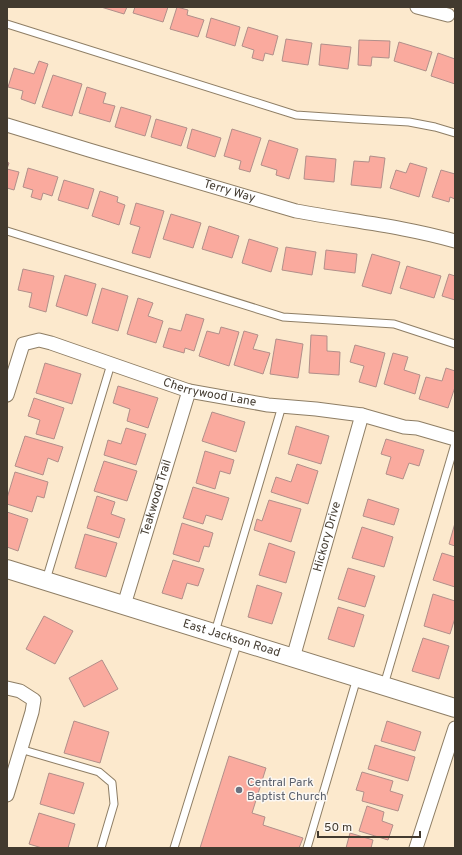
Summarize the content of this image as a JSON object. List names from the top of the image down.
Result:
{
  "streets": {
    "street": [
      "Terry Way",
      "Cherrywood Lane",
      "Teakwood Trail",
      "Hickory Drive",
      "East Jackson Road"
    ]
  },
  "crossings": [
    ["Cherrywood Lane", "Teakwood Trail"],
    ["Cherrywood Lane", "Hickory Drive"],
    ["Teakwood Trail", "East Jackson Road"],
    ["Hickory Drive", "East Jackson Road"]
  ],
  "places": ["Central Park Baptist Church"],
  "scale_bar": "50 m"
}
